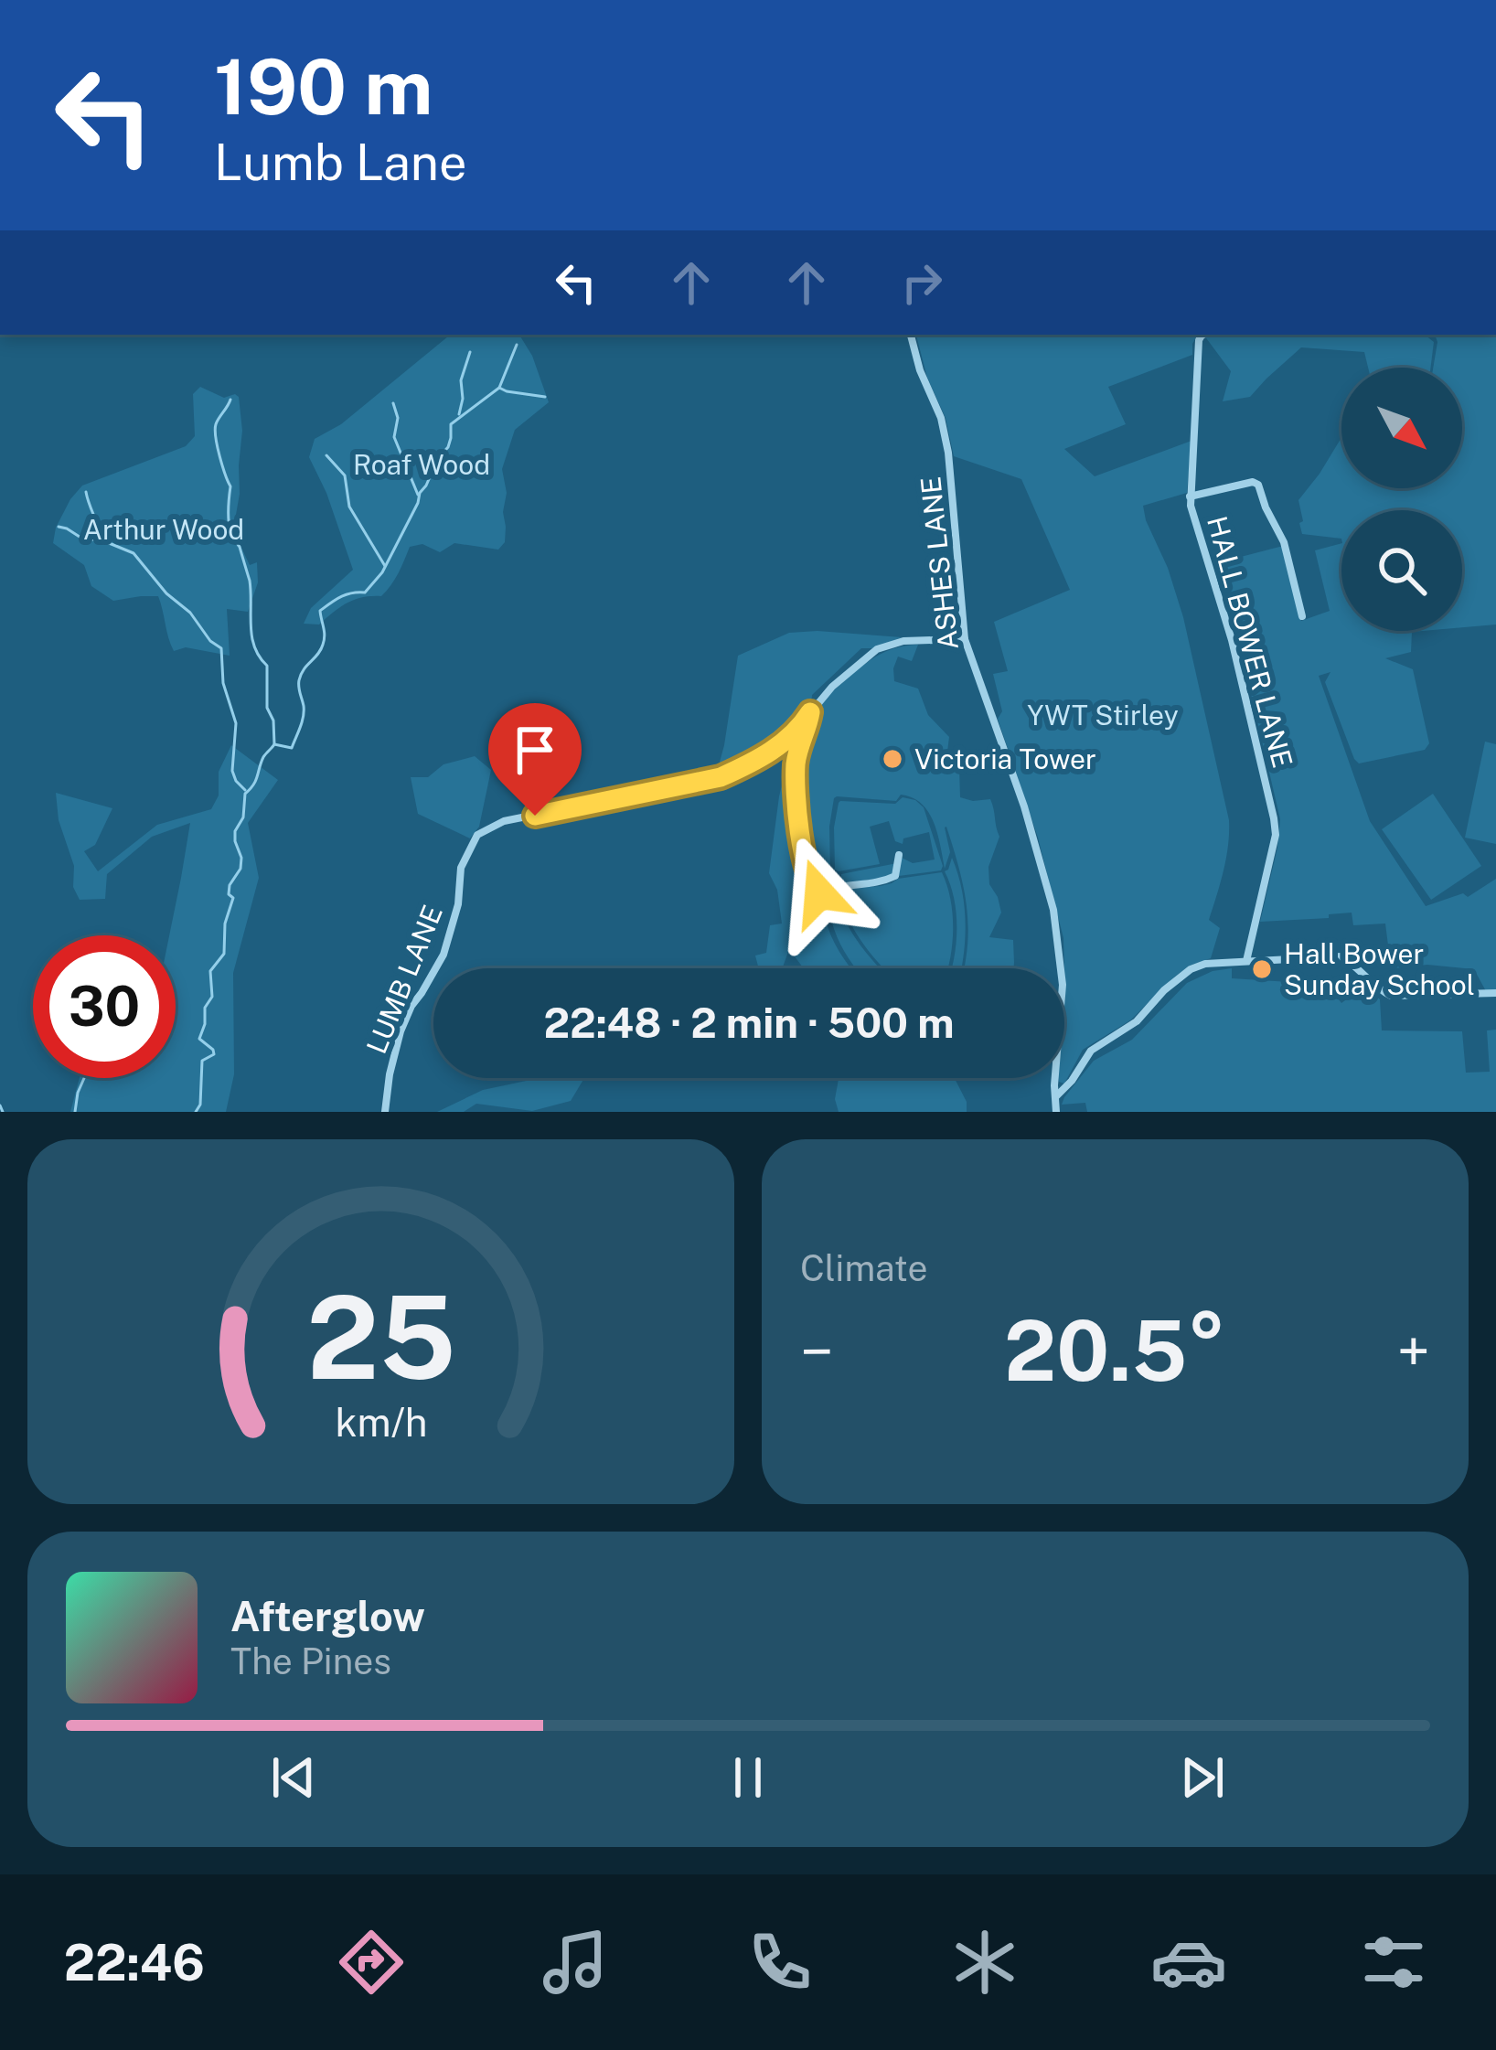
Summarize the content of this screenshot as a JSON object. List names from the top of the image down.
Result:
{
  "streets": {
    "street": ["ASHES LANE", "HALL BOWER LANE", "LUMB LANE"]
  },
  "parks": ["Roaf Wood", "Arthur Wood", "YWT Stirley"],
  "places": ["Victoria Tower", "Hall Bower Sunday School"],
  "north": "bottom right",
  "page": {
    "turn": ["190 m", "Lumb Lane"],
    "limit": "30",
    "trip": "22:48 · 2 min · 500 m",
    "tile": "Climate",
    "heat": ["−", "20.5°", "+"],
    "song": ["Afterglow", "The Pines"],
    "tabs": "22:46",
    "gauge": ["25", "km/h"]
  }
}
